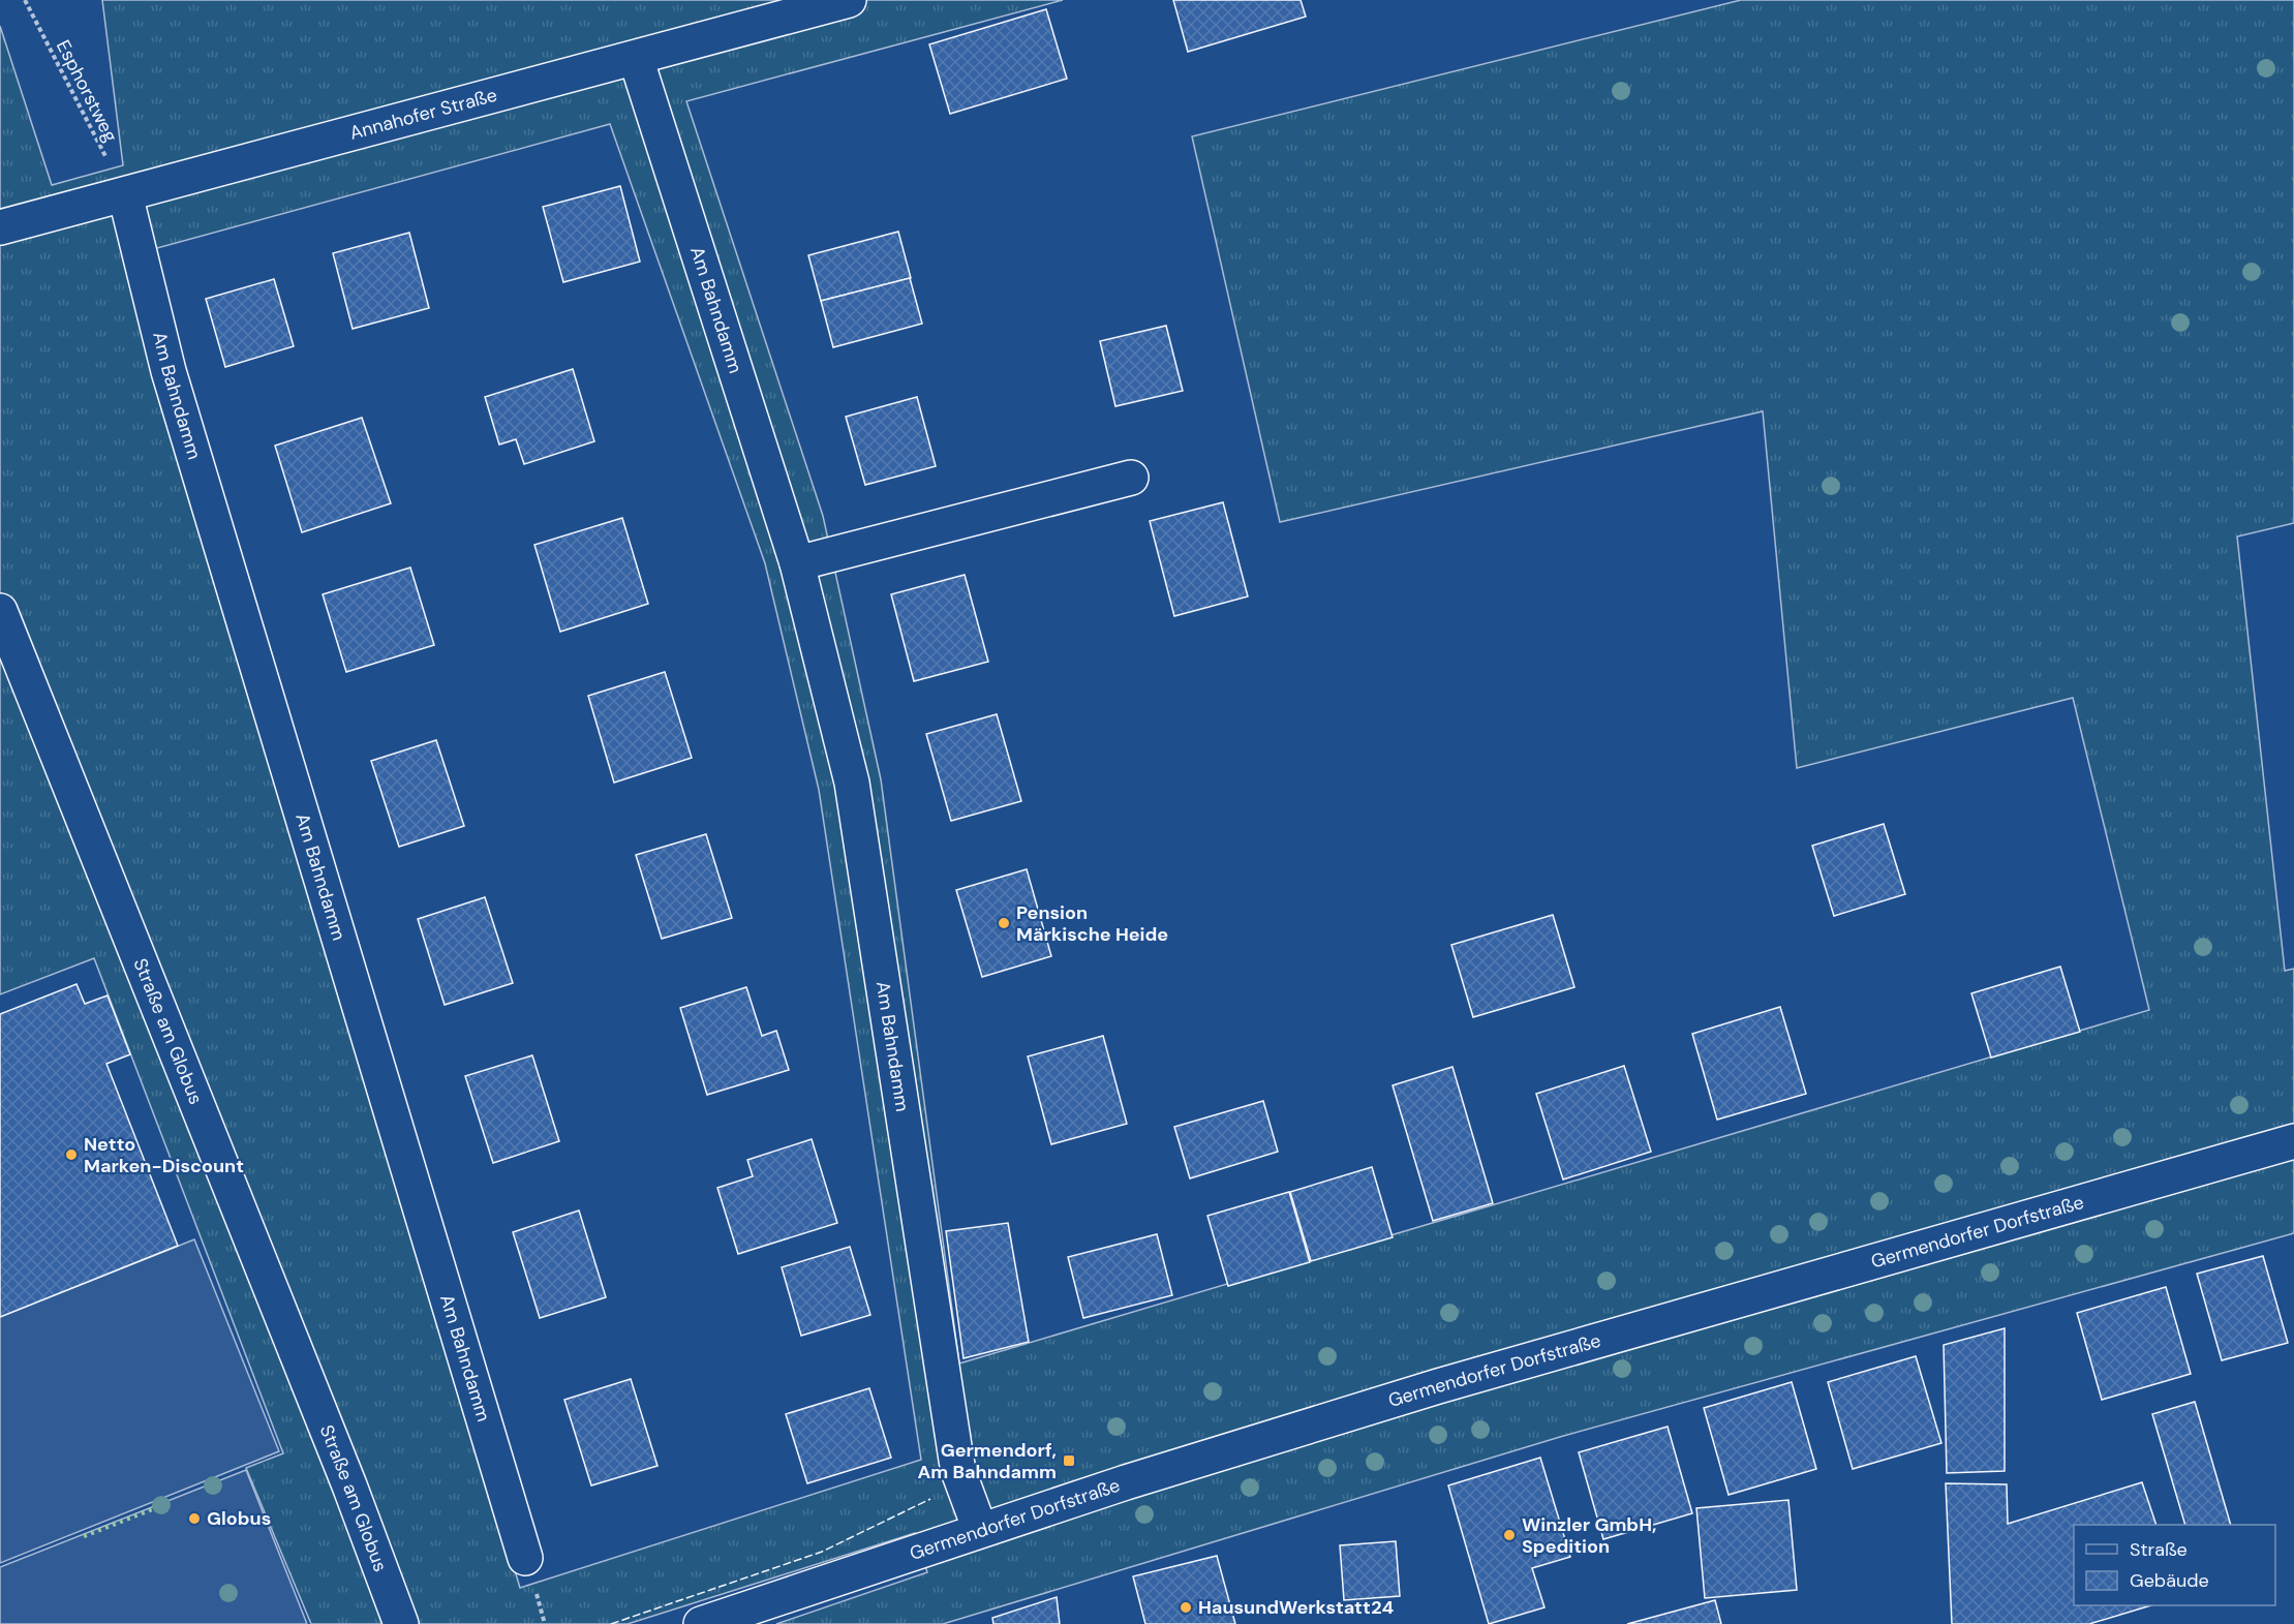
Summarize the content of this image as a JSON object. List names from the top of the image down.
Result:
{
  "streets": {
    "street": [
      "Annahofer Straße",
      "Am Bahndamm",
      "Straße am Globus",
      "Germendorfer Dorfstraße"
    ],
    "path": ["Esphorstweg"]
  },
  "crossings": [
    ["Esphorstweg", "Annahofer Straße"],
    ["Esphorstweg", "Am Bahndamm"],
    ["Annahofer Straße", "Am Bahndamm"],
    ["Am Bahndamm", "Germendorfer Dorfstraße"]
  ],
  "places": {
    "other": [
      "Pension Märkische Heide",
      "Netto Marken-Discount",
      "Globus",
      "Winzler GmbH, Spedition",
      "HausundWerkstatt24"
    ],
    "transit": ["Germendorf, Am Bahndamm"]
  },
  "legend": ["Straße", "Gebäude"]
}
